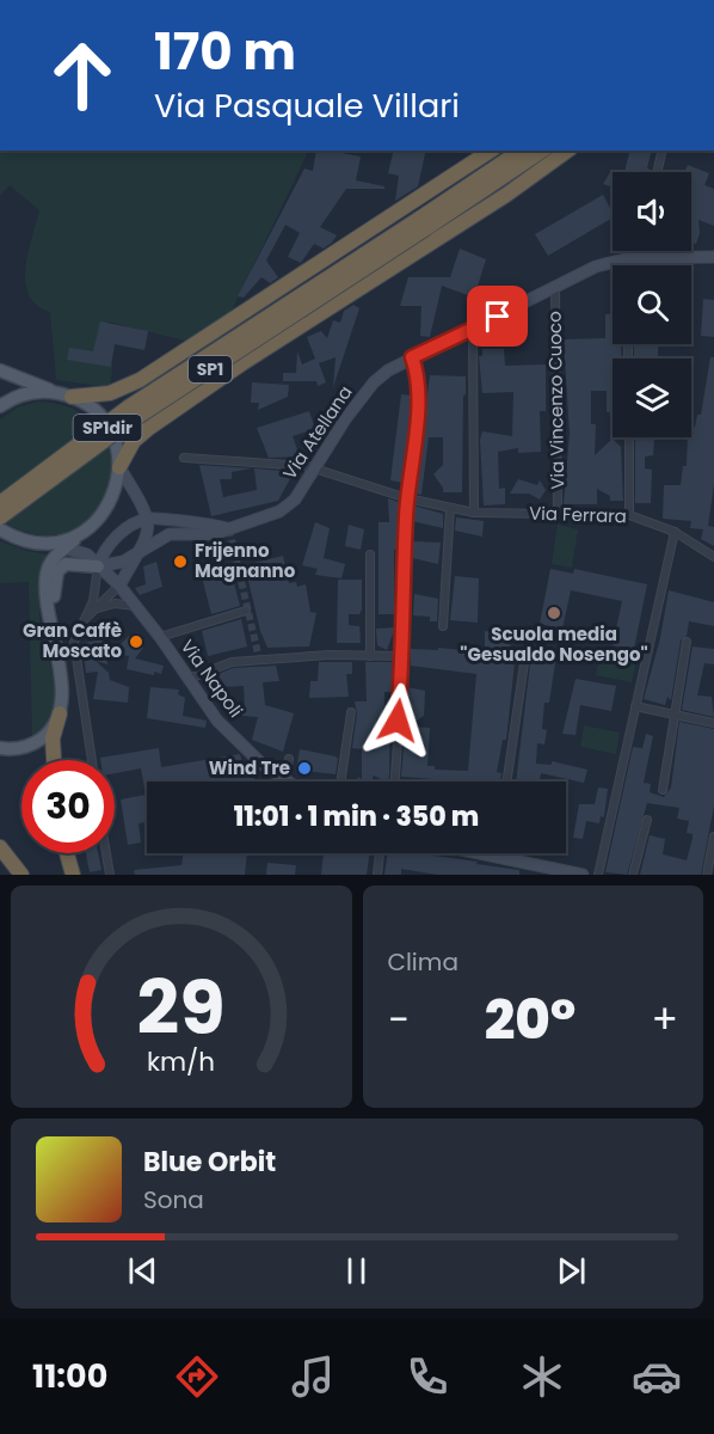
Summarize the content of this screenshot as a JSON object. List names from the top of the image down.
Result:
{
  "streets": {
    "highway": ["SP1"],
    "main road": ["SP1dir", "Via Atellana", "Via Napoli"],
    "street": ["Via Vincenzo Cuoco", "Via Ferrara"]
  },
  "crossings": [
    ["Via Vincenzo Cuoco", "Via Atellana"],
    ["Via Vincenzo Cuoco", "Via Ferrara"],
    ["SP1dir", "Via Napoli"],
    ["Via Atellana", "Via Ferrara"],
    ["Via Atellana", "Via Napoli"]
  ],
  "places": [
    "Frijenno Magnanno",
    "Scuola media \"Gesualdo Nosengo\"",
    "Gran Caffè Moscato",
    "Wind Tre"
  ],
  "page": {
    "turn": ["170 m", "Via Pasquale Villari"],
    "limit": "30",
    "trip": "11:01 · 1 min · 350 m",
    "tile": "Clima",
    "heat": ["−", "20°", "+"],
    "song": ["Blue Orbit", "Sona"],
    "tabs": "11:00",
    "gauge": ["29", "km/h"]
  }
}
